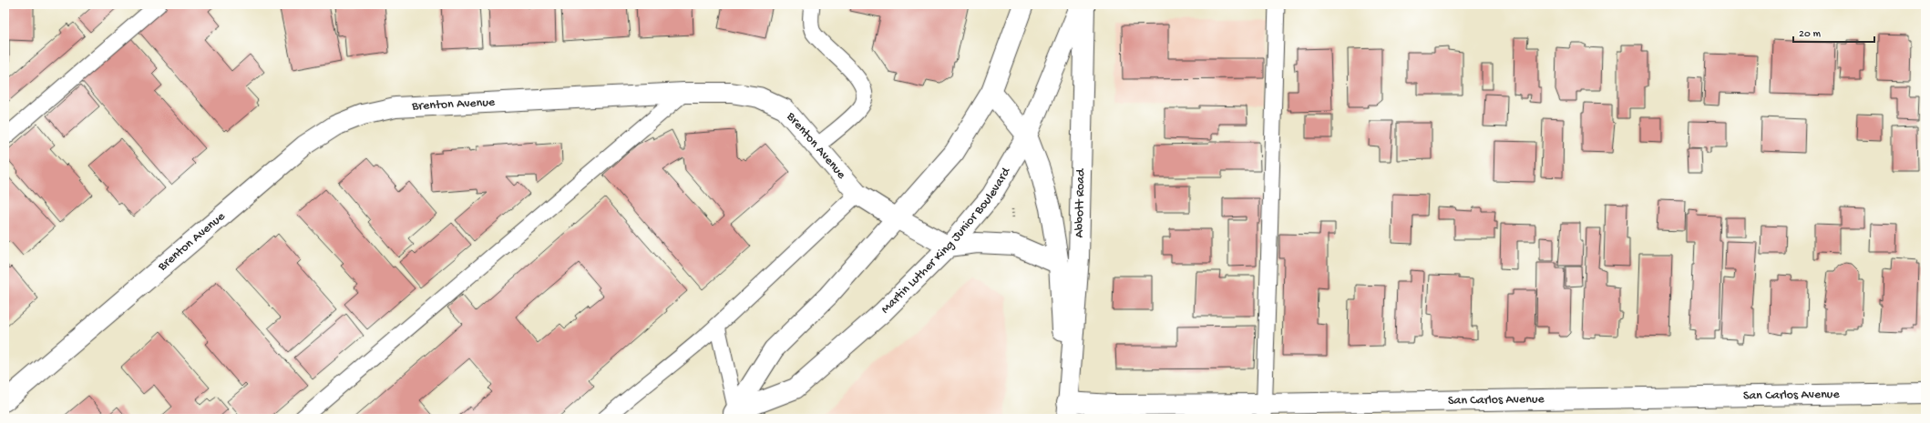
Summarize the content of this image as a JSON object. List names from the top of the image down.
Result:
{
  "streets": {
    "street": [
      "Brenton Avenue",
      "Abbott Road",
      "Martin Luther King Junior Boulevard",
      "San Carlos Avenue"
    ]
  },
  "crossings": [
    ["Brenton Avenue", "Martin Luther King Junior Boulevard"],
    ["Abbott Road", "Martin Luther King Junior Boulevard"],
    ["Abbott Road", "San Carlos Avenue"]
  ],
  "scale_bar": "20 m"
}
